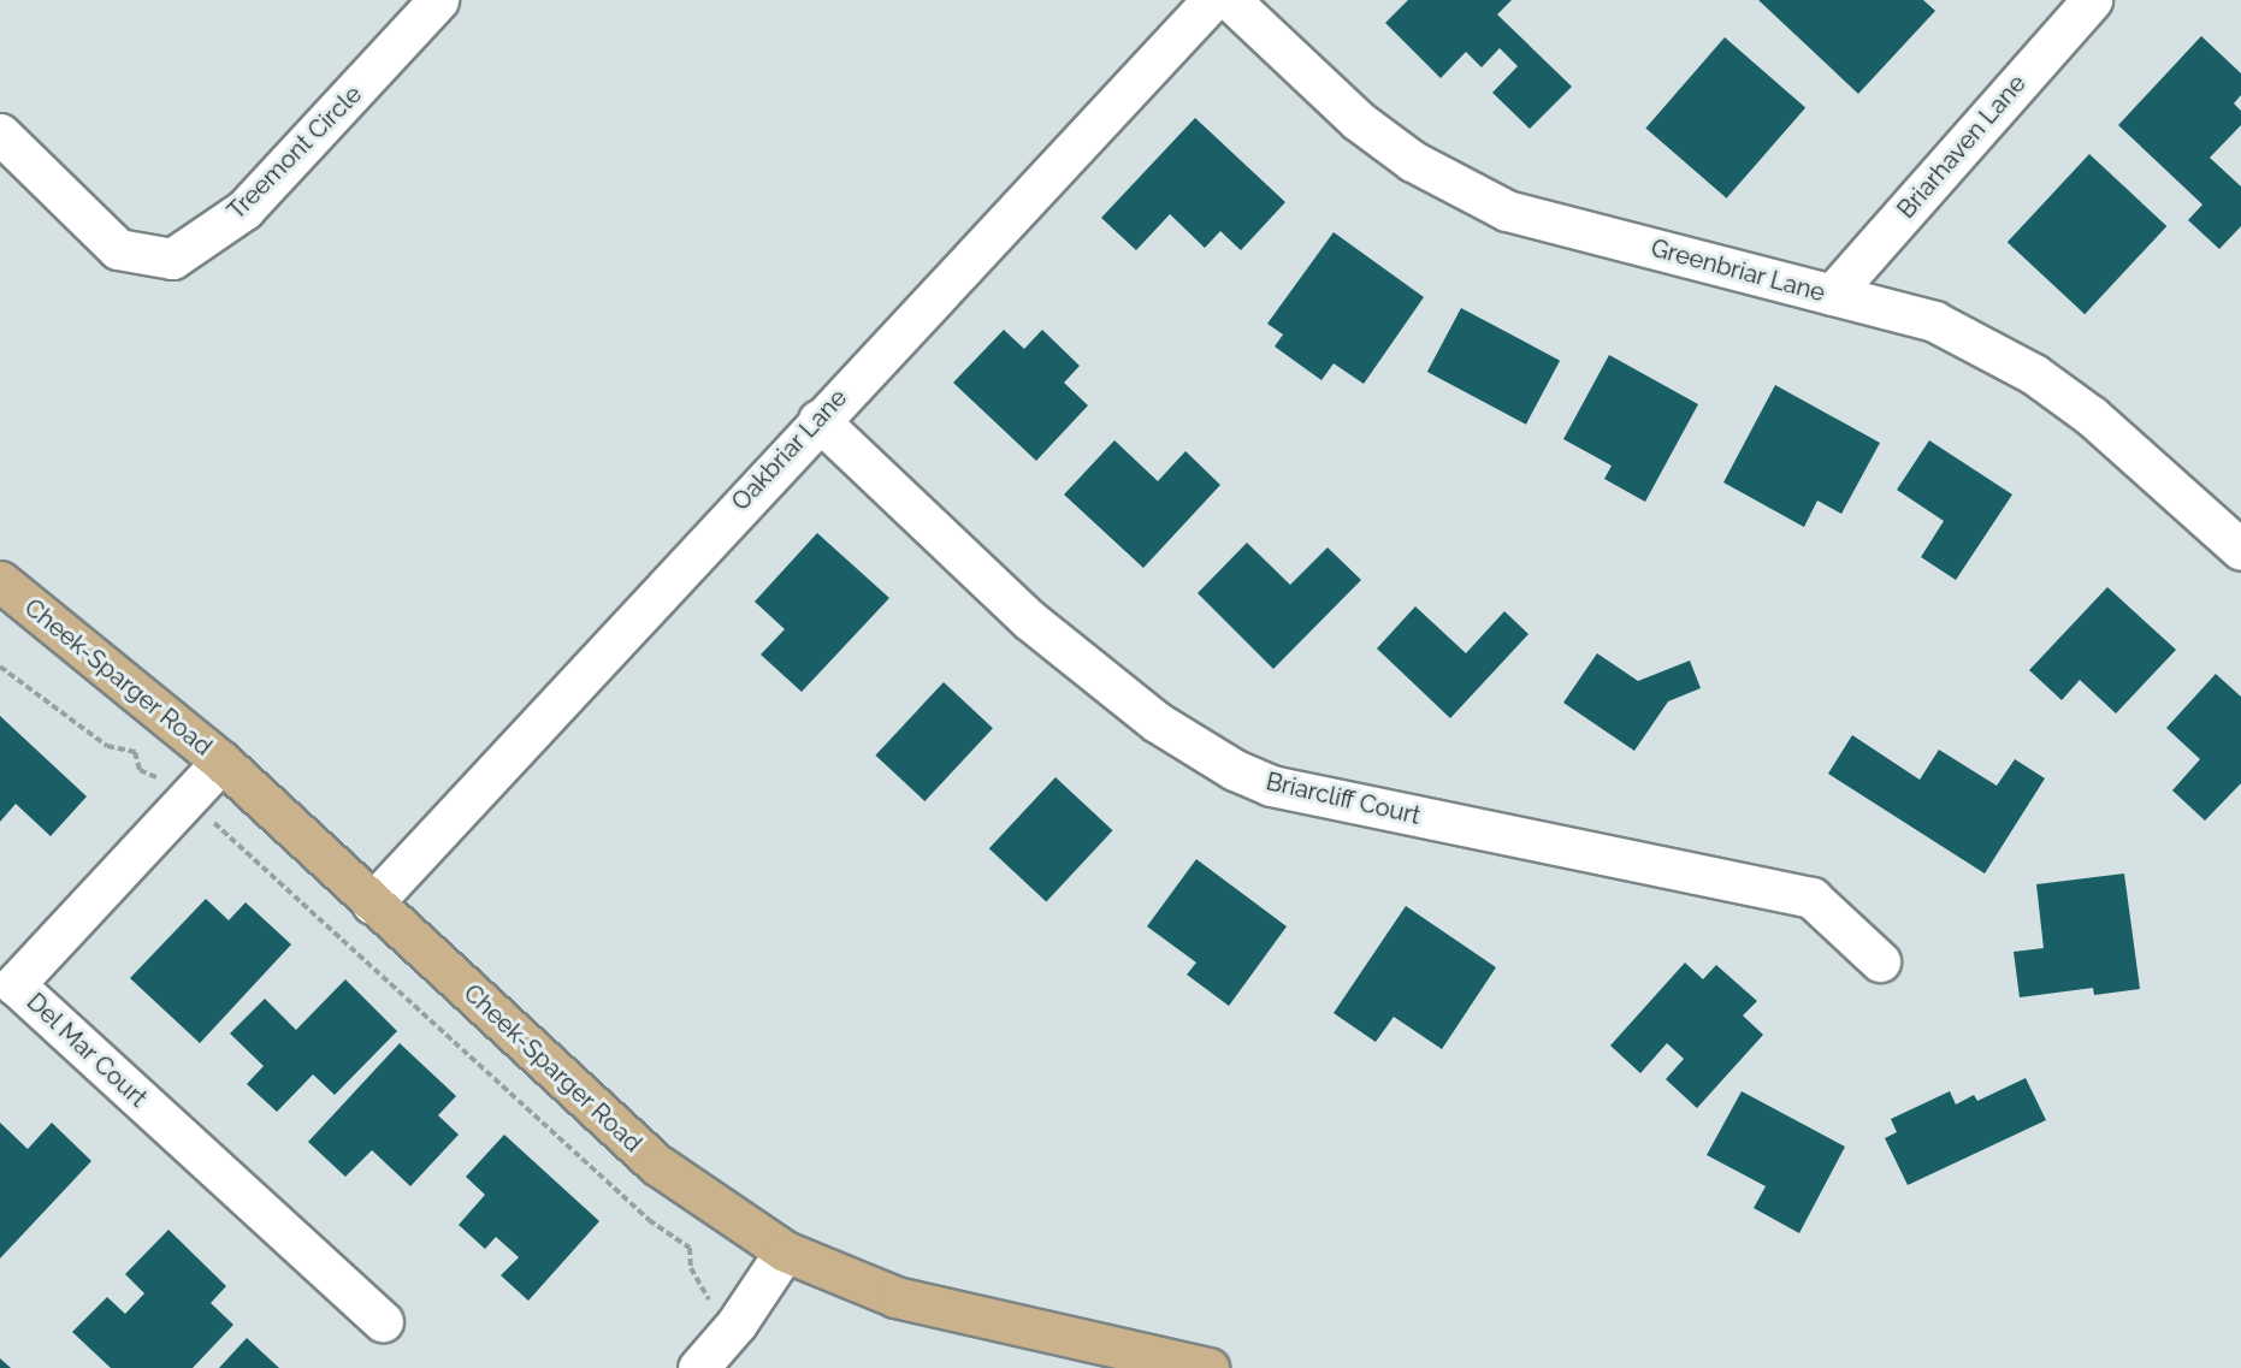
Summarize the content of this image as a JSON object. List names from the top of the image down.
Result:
{
  "streets": {
    "main road": ["Cheek-Sparger Road"],
    "street": [
      "Briarhaven Lane",
      "Treemont Circle",
      "Greenbriar Lane",
      "Oakbriar Lane",
      "Briarcliff Court",
      "Del Mar Court"
    ]
  },
  "crossings": [
    ["Briarhaven Lane", "Greenbriar Lane"],
    ["Oakbriar Lane", "Cheek-Sparger Road"],
    ["Oakbriar Lane", "Briarcliff Court"],
    ["Cheek-Sparger Road", "Del Mar Court"]
  ]
}
